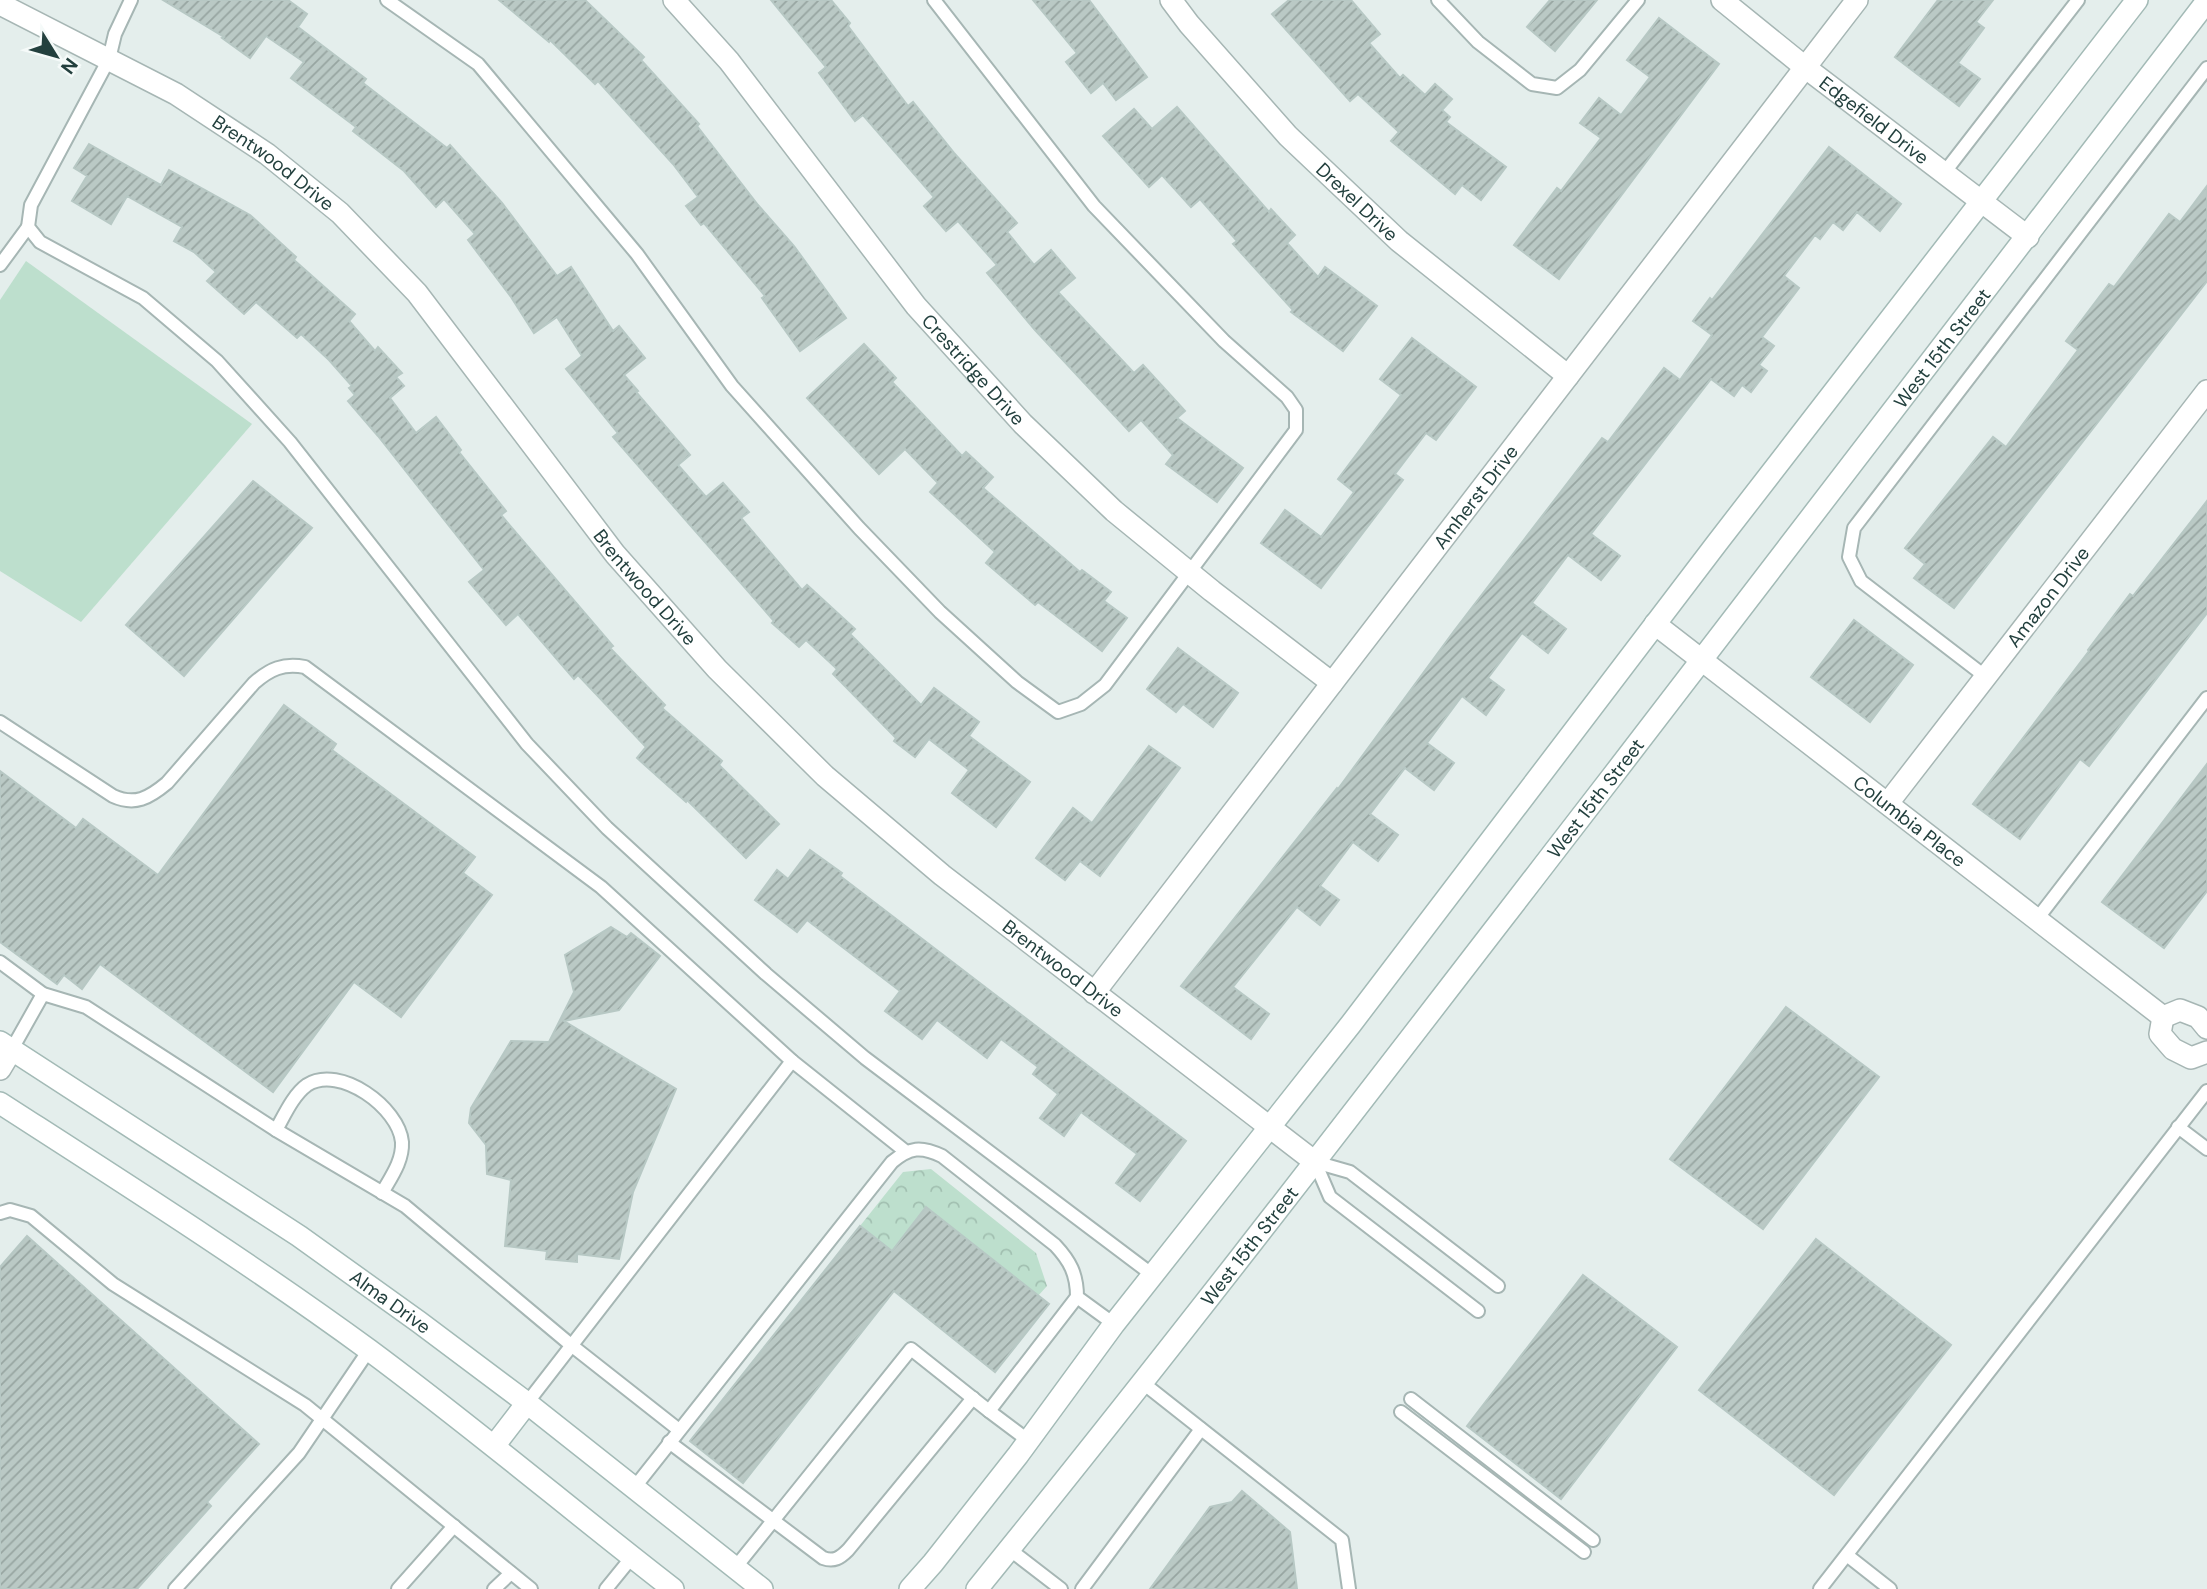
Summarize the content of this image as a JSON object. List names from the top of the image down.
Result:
{
  "streets": {
    "street": [
      "Edgefield Drive",
      "Brentwood Drive",
      "Drexel Drive",
      "West 15th Street",
      "Crestridge Drive",
      "Amherst Drive",
      "Amazon Drive",
      "Columbia Place",
      "Alma Drive"
    ]
  },
  "crossings": [
    ["Edgefield Drive", "West 15th Street"],
    ["Edgefield Drive", "Amherst Drive"],
    ["Brentwood Drive", "West 15th Street"],
    ["Brentwood Drive", "Amherst Drive"],
    ["Drexel Drive", "Amherst Drive"],
    ["West 15th Street", "Columbia Place"],
    ["Crestridge Drive", "Amherst Drive"],
    ["Amazon Drive", "Columbia Place"]
  ],
  "north": "bottom right"
}
